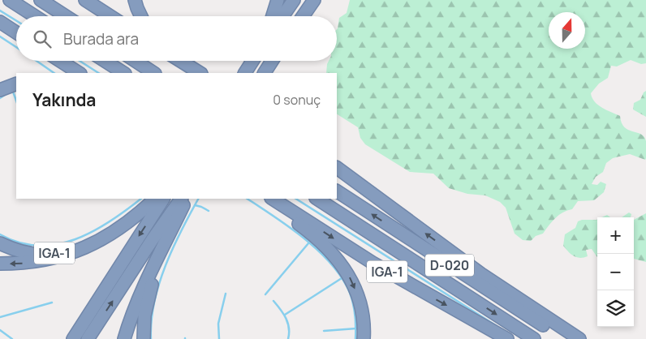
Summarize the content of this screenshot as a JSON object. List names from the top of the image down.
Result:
{
  "streets": {
    "highway": ["IGA-1", "D-020"]
  },
  "north": "top",
  "page": {
    "search": "Burada ara",
    "heading": ["Yakında", "0 sonuç"],
    "map_buttons": ["+", "−"]
  }
}
